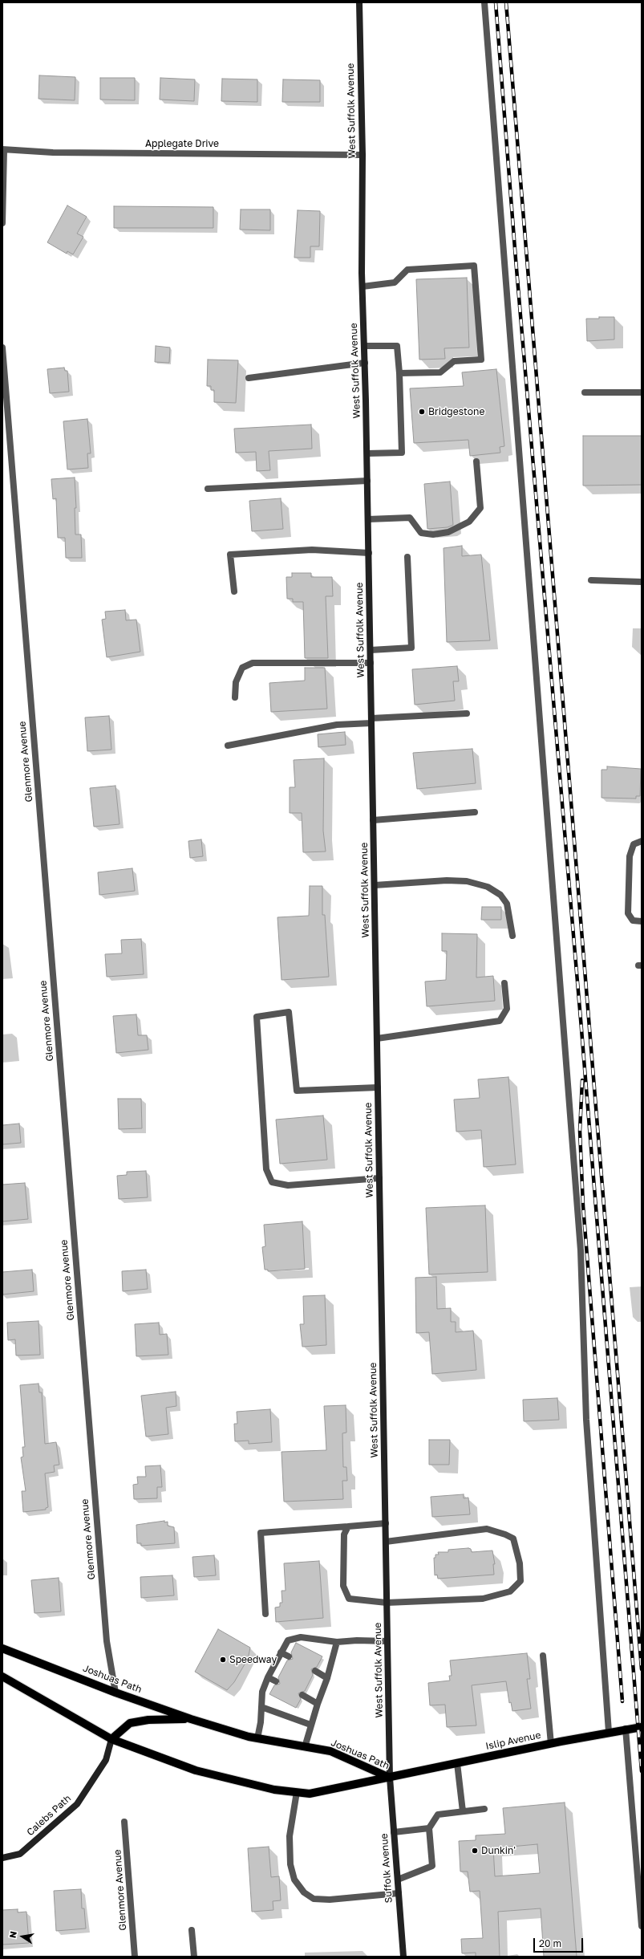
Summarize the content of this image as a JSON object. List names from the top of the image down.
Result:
{
  "streets": {
    "main road": [
      "West Suffolk Avenue",
      "Joshuas Path",
      "Islip Avenue",
      "Calebs Path",
      "Suffolk Avenue"
    ],
    "street": ["Applegate Drive", "Glenmore Avenue"]
  },
  "crossings": [
    ["West Suffolk Avenue", "Applegate Drive"],
    ["West Suffolk Avenue", "Joshuas Path"],
    ["West Suffolk Avenue", "Islip Avenue"],
    ["West Suffolk Avenue", "Suffolk Avenue"],
    ["Glenmore Avenue", "Joshuas Path"],
    ["Joshuas Path", "Islip Avenue"],
    ["Joshuas Path", "Calebs Path"],
    ["Joshuas Path", "Suffolk Avenue"],
    ["Islip Avenue", "Suffolk Avenue"]
  ],
  "places": ["Bridgestone", "Speedway", "Dunkin'"],
  "scale_bar": "20 m",
  "north": "left"
}
